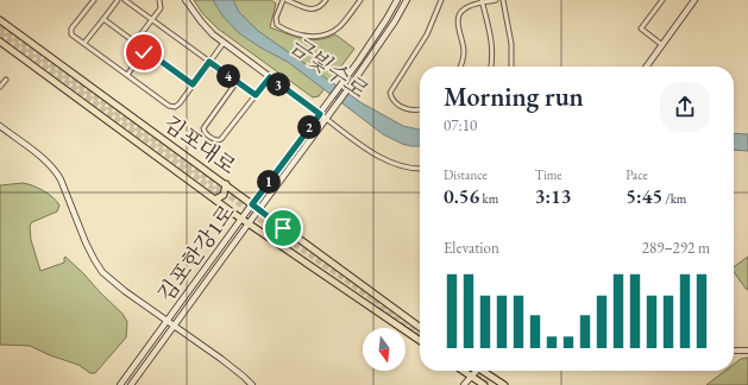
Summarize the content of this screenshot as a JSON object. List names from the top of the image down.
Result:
{
  "streets": {
    "main road": ["김포대로"],
    "street": ["김포한강1로"]
  },
  "crossings": [
    ["김포대로", "김포한강1로"]
  ],
  "water": ["금빛수로"],
  "north": "bottom",
  "page": {
    "pins": [
      "4",
      "3",
      "2",
      "1"
    ],
    "heading": ["Morning run", "07:10"],
    "stats": [
      ["Distance", "0.56 km"],
      ["Time", "3:13"],
      ["Pace", "5:45 /km"]
    ],
    "chart": ["Elevation", "289–292 m"]
  }
}
